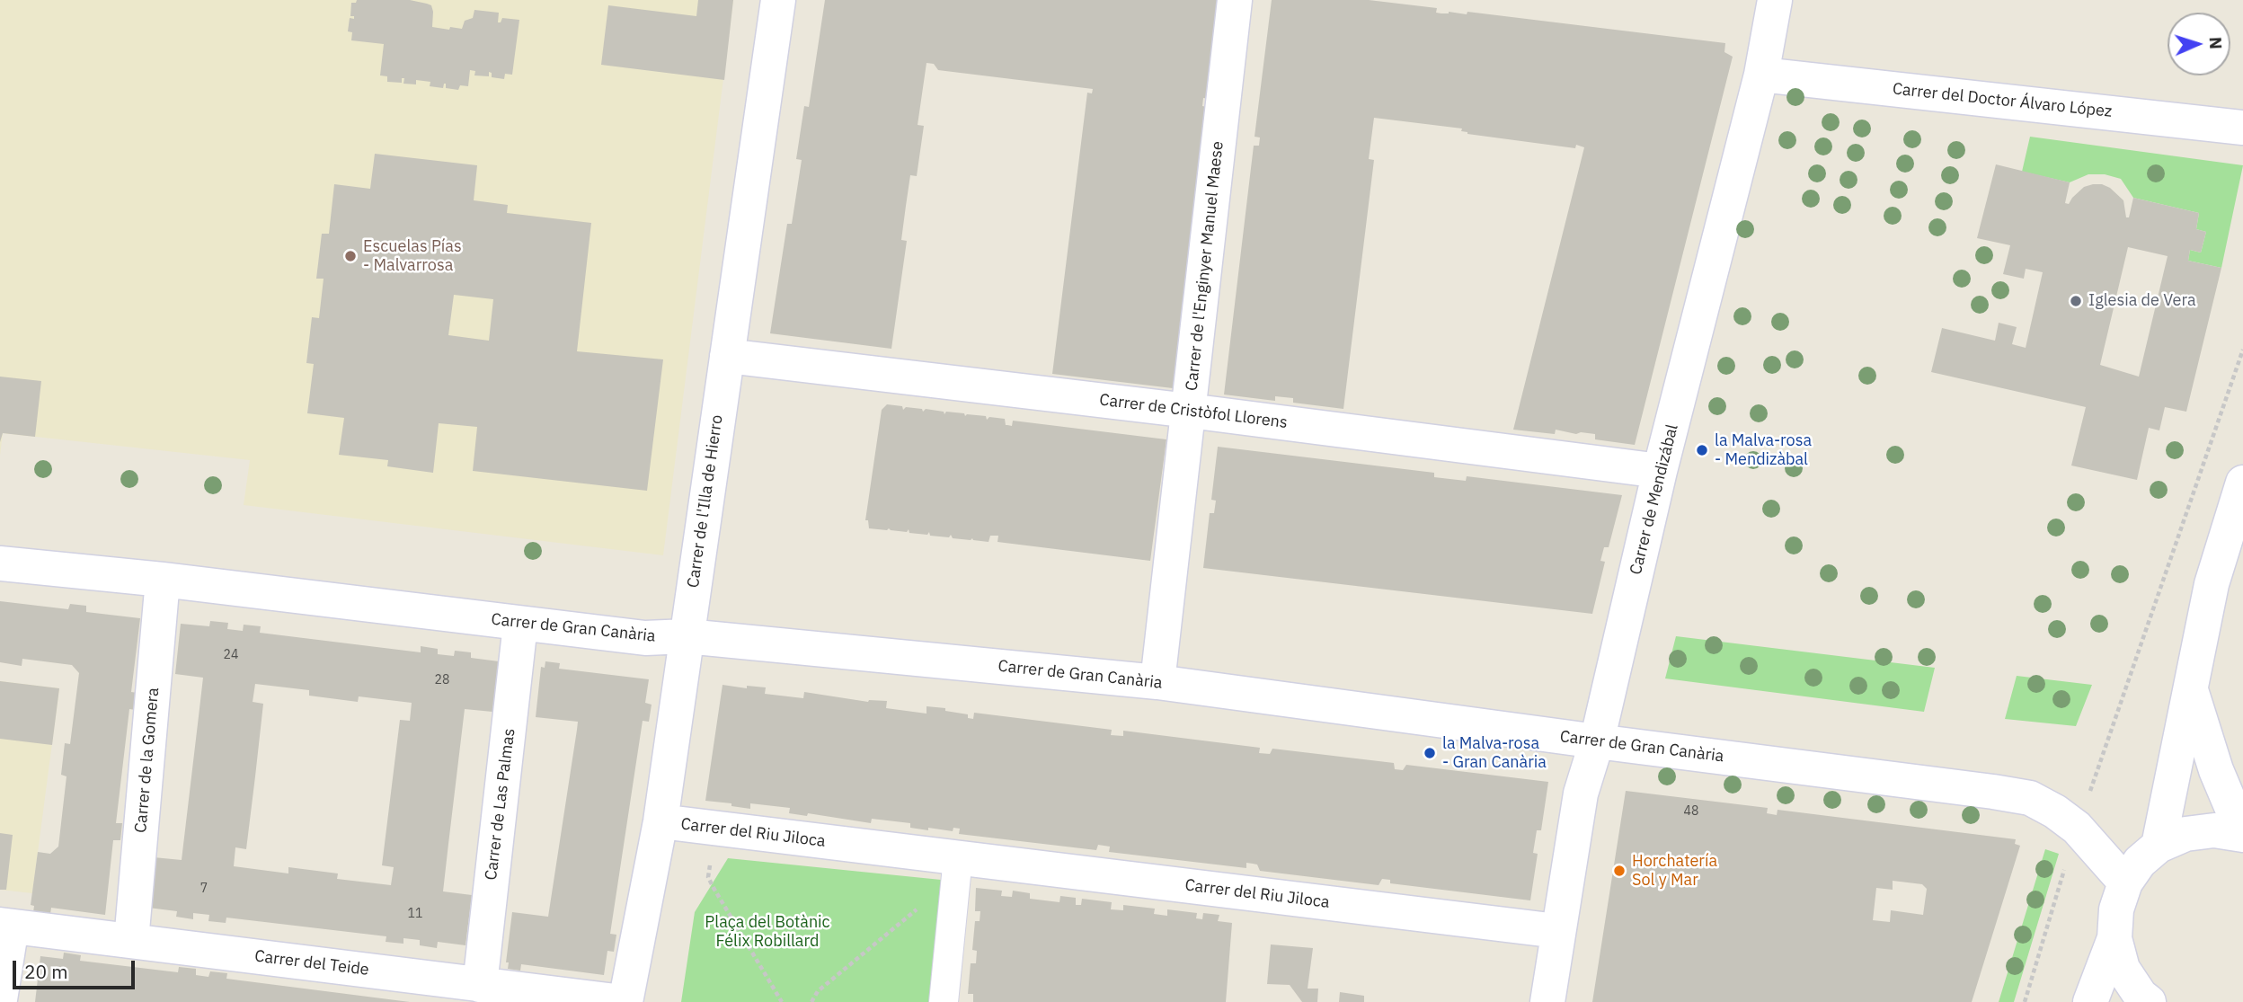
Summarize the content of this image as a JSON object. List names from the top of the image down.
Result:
{
  "streets": {
    "street": [
      "Carrer del Doctor Álvaro López",
      "Carrer de l'Enginyer Manuel Maese",
      "Carrer de Cristòfol Llorens",
      "Carrer de Mendizábal",
      "Carrer de l'Illa de Hierro",
      "Carrer de Gran Canària",
      "Carrer de la Gomera",
      "Carrer de Las Palmas",
      "Carrer del Riu Jiloca",
      "Carrer del Teide"
    ]
  },
  "crossings": [
    ["Carrer del Doctor Álvaro López", "Carrer de Mendizábal"],
    ["Carrer de l'Enginyer Manuel Maese", "Carrer de Cristòfol Llorens"],
    ["Carrer de l'Enginyer Manuel Maese", "Carrer de Gran Canària"],
    ["Carrer de Cristòfol Llorens", "Carrer de Mendizábal"],
    ["Carrer de Cristòfol Llorens", "Carrer de l'Illa de Hierro"],
    ["Carrer de Mendizábal", "Carrer de Gran Canària"],
    ["Carrer de Mendizábal", "Carrer del Riu Jiloca"],
    ["Carrer de l'Illa de Hierro", "Carrer de Gran Canària"],
    ["Carrer de l'Illa de Hierro", "Carrer del Riu Jiloca"],
    ["Carrer de l'Illa de Hierro", "Carrer del Teide"],
    ["Carrer de Gran Canària", "Carrer de la Gomera"],
    ["Carrer de Gran Canària", "Carrer de Las Palmas"],
    ["Carrer de la Gomera", "Carrer del Teide"],
    ["Carrer de Las Palmas", "Carrer del Teide"]
  ],
  "parks": ["Plaça del Botànic Félix Robillard"],
  "places": [
    "Escuelas Pías - Malvarrosa",
    "Iglesia de Vera",
    "la Malva-rosa - Mendizàbal",
    "la Malva-rosa - Gran Canària",
    "Horchatería Sol y Mar"
  ],
  "house_numbers": [
    "24",
    "28",
    "48",
    "7",
    "11"
  ],
  "scale_bar": "20 m",
  "north": "right"
}
